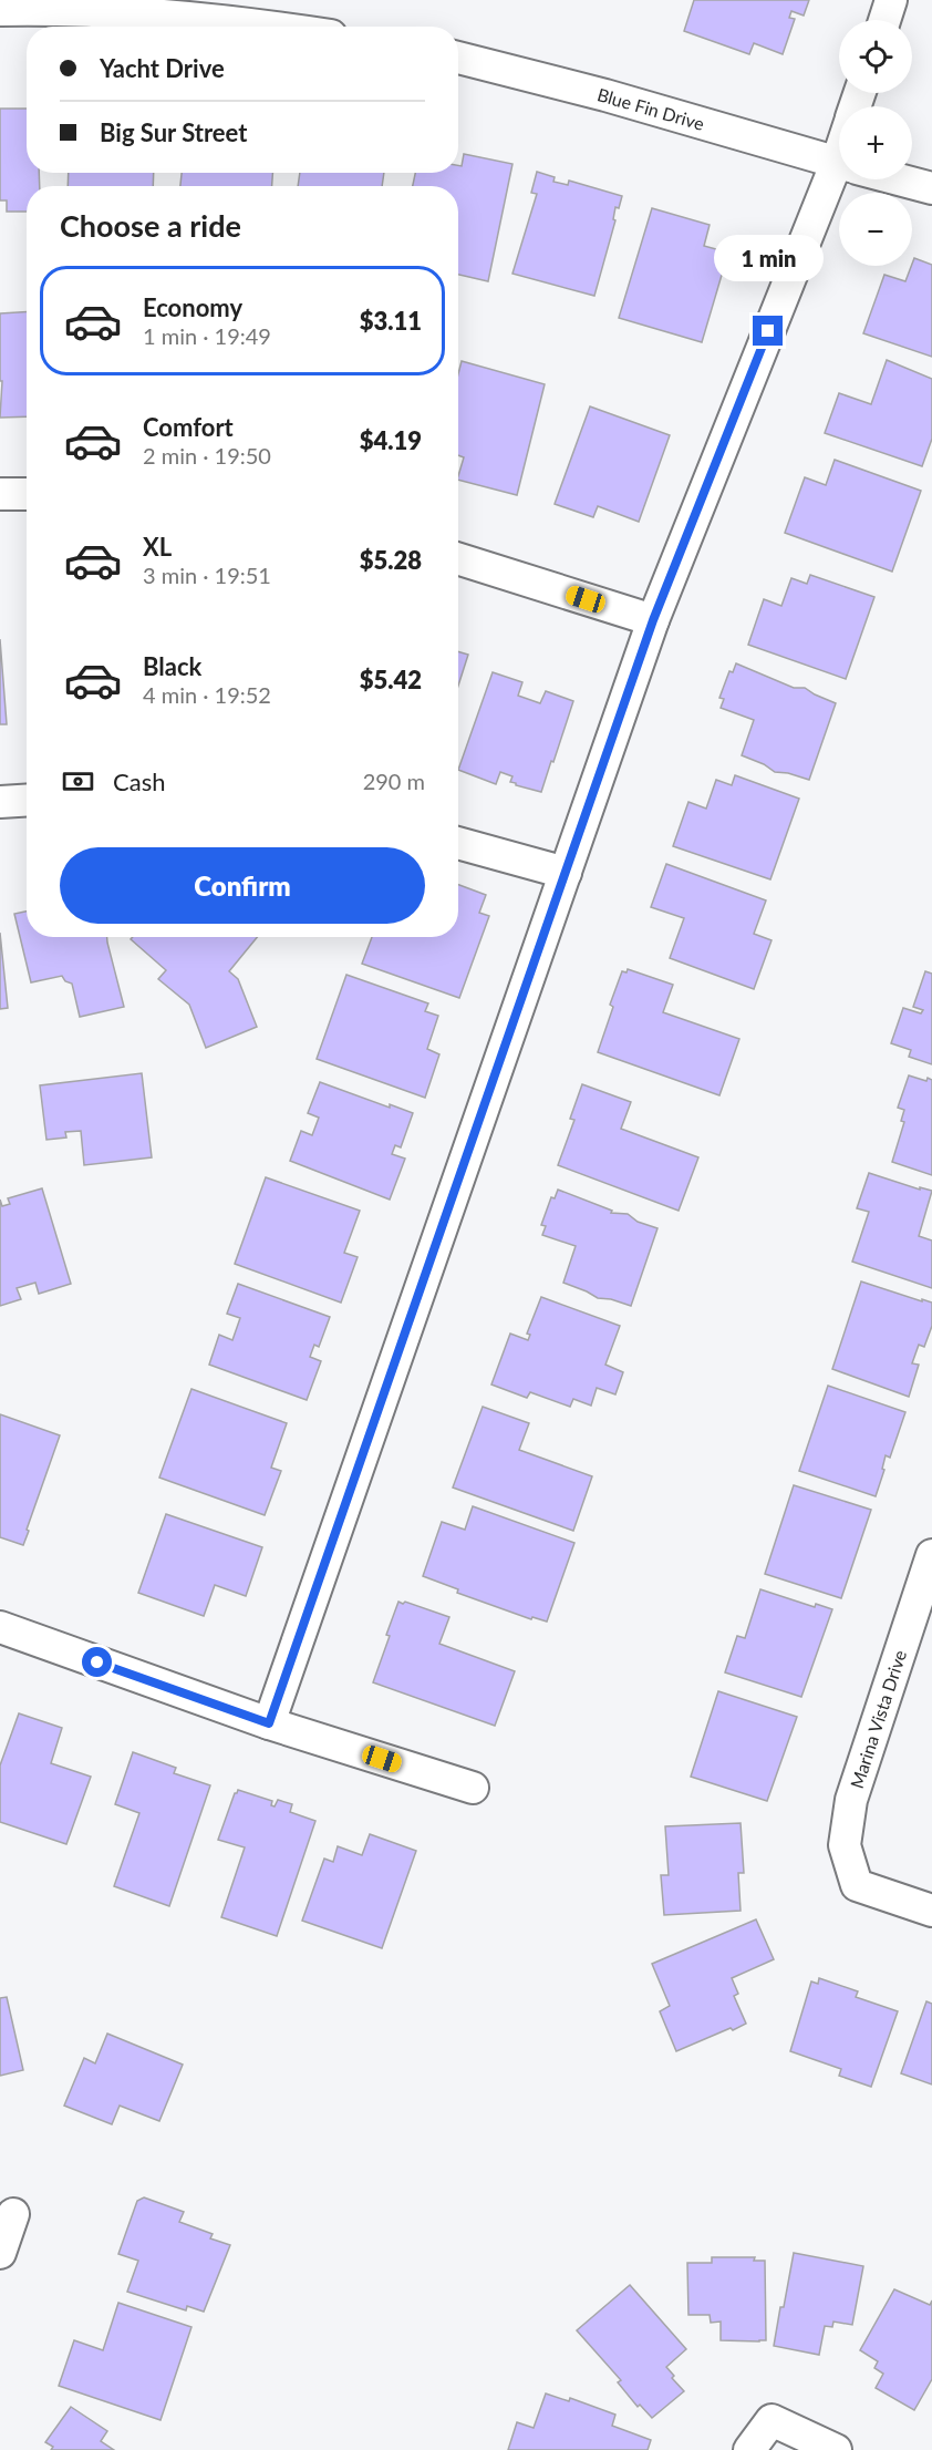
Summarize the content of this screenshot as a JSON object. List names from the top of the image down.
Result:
{
  "streets": {
    "street": ["Blue Fin Drive", "Marina Vista Drive"]
  },
  "page": {
    "map_buttons": ["+", "−"],
    "banner": ["Yacht Drive", "Big Sur Street"],
    "heading": "Choose a ride",
    "bubble": "1 min",
    "list": [
      {
        "name": "Economy",
        "note": "1 min · 19:49",
        "value": "$3.11"
      },
      {
        "name": "Comfort",
        "note": "2 min · 19:50",
        "value": "$4.19"
      },
      {
        "name": "XL",
        "note": "3 min · 19:51",
        "value": "$5.28"
      },
      {
        "name": "Black",
        "note": "4 min · 19:52",
        "value": "$5.42"
      }
    ],
    "pay": ["Cash", "290 m"],
    "buttons": "Confirm"
  }
}
